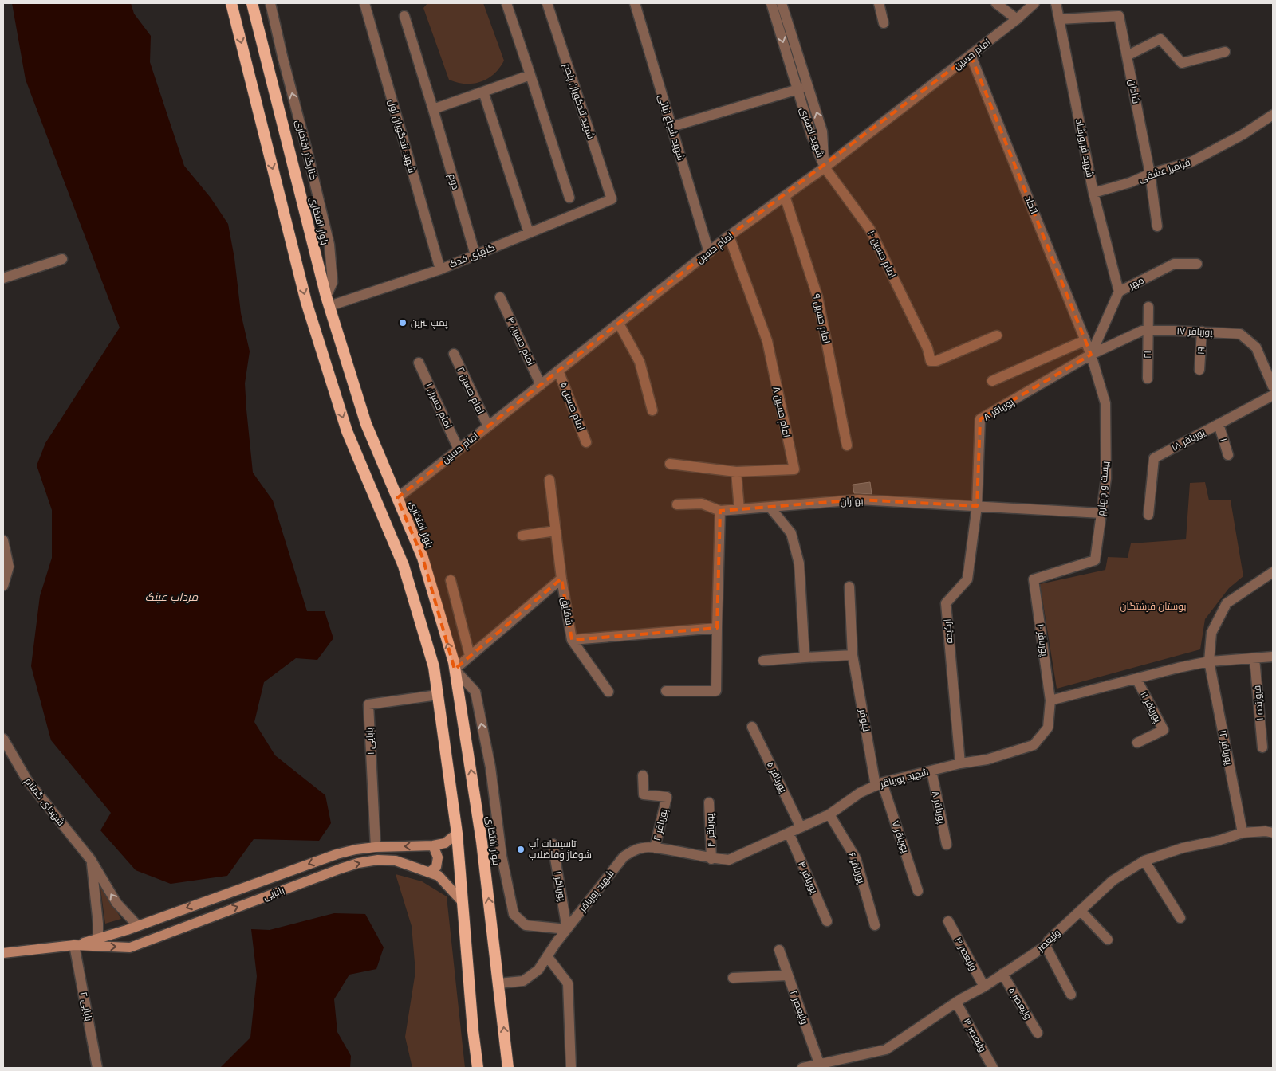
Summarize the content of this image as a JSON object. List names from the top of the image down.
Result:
{
  "streets": {
    "highway": ["بلوار افتخاری"],
    "main road": ["بابایی"],
    "street": [
      "امام حسین",
      "شادان",
      "شهید تندگویان پنجم",
      "شهید شجاع نباتی",
      "شهید اصغری",
      "شهید تندگویان اول",
      "شهید فیروزشاد",
      "کنارگذر افتخاری",
      "فرامرز عشقی",
      "دوم",
      "اتحاد",
      "امام حسین ۱۰",
      "گلهای فدک",
      "مهر",
      "امام حسین ۹",
      "پورباقر ۱۷",
      "امام حسین ۴",
      "۱۹",
      "۲۱",
      "امام حسین ۲",
      "امام حسین ۱",
      "امام حسین ۵",
      "پورباقر ۸",
      "امام حسین ۸",
      "پورباقر ۱۸",
      "۱",
      "بیست و چهارم",
      "بهاران",
      "شقایق",
      "ارکیده",
      "پورباقر ۱۰",
      "فروزنده ۱",
      "پورباقر ۱۱",
      "نیلوفر",
      "بابایی ۱",
      "پورباقر ۱۲",
      "پورباقر ۵",
      "شهید پورباقر",
      "شهدای گمنام",
      "پورباقر ۲",
      "پورباقر ۳",
      "پورباقر ۷",
      "پورباقر ۶",
      "پورباقر ۴",
      "پورباقر ۱",
      "ولیعصر",
      "ولیعصر ۴",
      "ولیعصر ۵",
      "بابایی ۲",
      "ولیعصر ۲",
      "ولیعصر ۳"
    ]
  },
  "crossings": [
    ["امام حسین", "شهید شجاع نباتی"],
    ["امام حسین", "شهید اصغری"],
    ["امام حسین", "اتحاد"],
    ["امام حسین", "بلوار افتخاری"],
    ["امام حسین", "امام حسین ۱۰"],
    ["امام حسین", "امام حسین ۹"],
    ["امام حسین", "امام حسین ۴"],
    ["امام حسین", "امام حسین ۲"],
    ["امام حسین", "امام حسین ۱"],
    ["امام حسین", "امام حسین ۵"],
    ["امام حسین", "امام حسین ۸"],
    ["شادان", "شهید فیروزشاد"],
    ["شادان", "فرامرز عشقی"],
    ["شهید تندگویان پنجم", "گلهای فدک"],
    ["شهید اصغری", "امام حسین ۱۰"],
    ["شهید تندگویان اول", "گلهای فدک"],
    ["شهید فیروزشاد", "فرامرز عشقی"],
    ["شهید فیروزشاد", "مهر"],
    ["کنارگذر افتخاری", "بلوار افتخاری"],
    ["کنارگذر افتخاری", "گلهای فدک"],
    ["دوم", "گلهای فدک"],
    ["اتحاد", "مهر"],
    ["اتحاد", "پورباقر ۱۷"],
    ["اتحاد", "پورباقر ۸"],
    ["اتحاد", "بیست و چهارم"],
    ["بلوار افتخاری", "گلهای فدک"],
    ["بلوار افتخاری", "شقایق"],
    ["بلوار افتخاری", "شهید پورباقر"],
    ["مهر", "پورباقر ۱۷"],
    ["مهر", "پورباقر ۸"],
    ["مهر", "بیست و چهارم"],
    ["پورباقر ۱۷", "۱۹"],
    ["پورباقر ۱۷", "۲۱"],
    ["پورباقر ۱۷", "پورباقر ۸"],
    ["پورباقر ۱۷", "بیست و چهارم"],
    ["پورباقر ۸", "بیست و چهارم"],
    ["پورباقر ۸", "بهاران"],
    ["پورباقر ۸", "ارکیده"],
    ["پورباقر ۸", "شهید پورباقر"],
    ["پورباقر ۱۸", "۱"],
    ["بیست و چهارم", "بهاران"],
    ["بیست و چهارم", "پورباقر ۱۰"],
    ["بهاران", "ارکیده"],
    ["ارکیده", "شهید پورباقر"],
    ["پورباقر ۱۰", "شهید پورباقر"],
    ["نیلوفر", "شهید پورباقر"],
    ["نیلوفر", "پورباقر ۷"],
    ["بابایی ۱", "بابایی"],
    ["پورباقر ۱۲", "ولیعصر"],
    ["پورباقر ۵", "شهید پورباقر"],
    ["شهید پورباقر", "پورباقر ۲"],
    ["شهید پورباقر", "پورباقر ۳"],
    ["شهید پورباقر", "پورباقر ۷"],
    ["شهید پورباقر", "پورباقر ۶"],
    ["شهید پورباقر", "پورباقر ۴"],
    ["شهید پورباقر", "پورباقر ۱"],
    ["شهدای گمنام", "بابایی"],
    ["بابایی", "بابایی ۲"],
    ["ولیعصر", "ولیعصر ۴"],
    ["ولیعصر", "ولیعصر ۵"],
    ["ولیعصر", "ولیعصر ۲"],
    ["ولیعصر", "ولیعصر ۳"]
  ],
  "one_way": ["کنارگذر افتخاری", "شهدای گمنام"],
  "water": ["مرداب عینک"],
  "parks": ["بوستان فرشتگان"],
  "places": ["پمپ بنزین", "تاسیسات آب شوفاژ وفاضلاب"]
}
